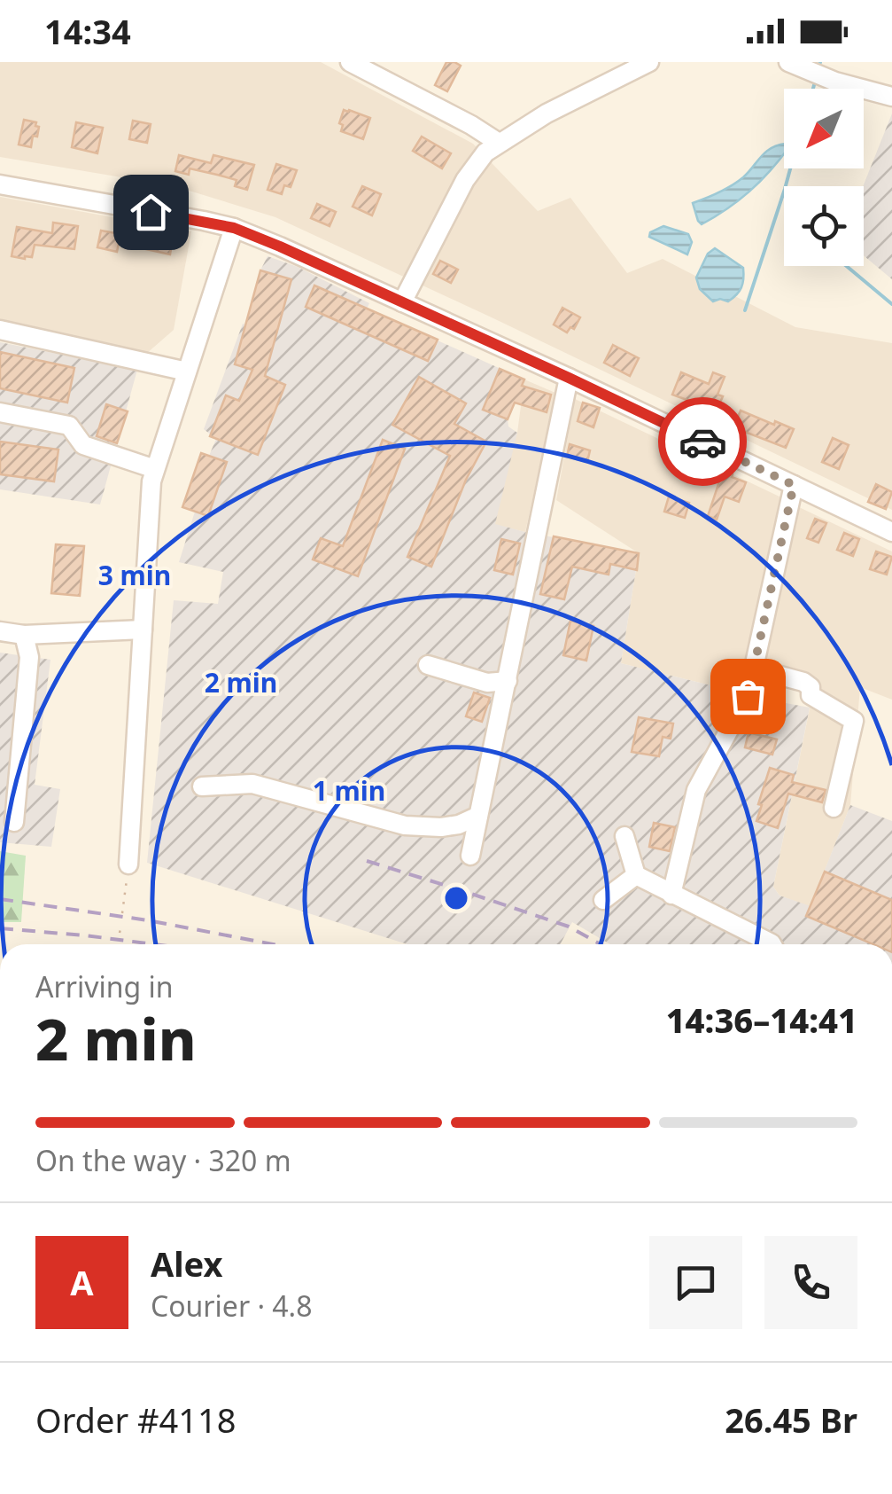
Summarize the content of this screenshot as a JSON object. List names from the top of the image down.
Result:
{
  "north": "bottom left",
  "page": {
    "status": "14:34",
    "heading": ["2 min", "Arriving in", "14:36–14:41"],
    "panel": [
      "Alex",
      "Courier · 4.8",
      "Order #4118",
      "26.45 Br"
    ],
    "bar": "On the way · 320 m",
    "round": "A"
  },
  "rings": ["3 min", "2 min", "1 min"]
}
